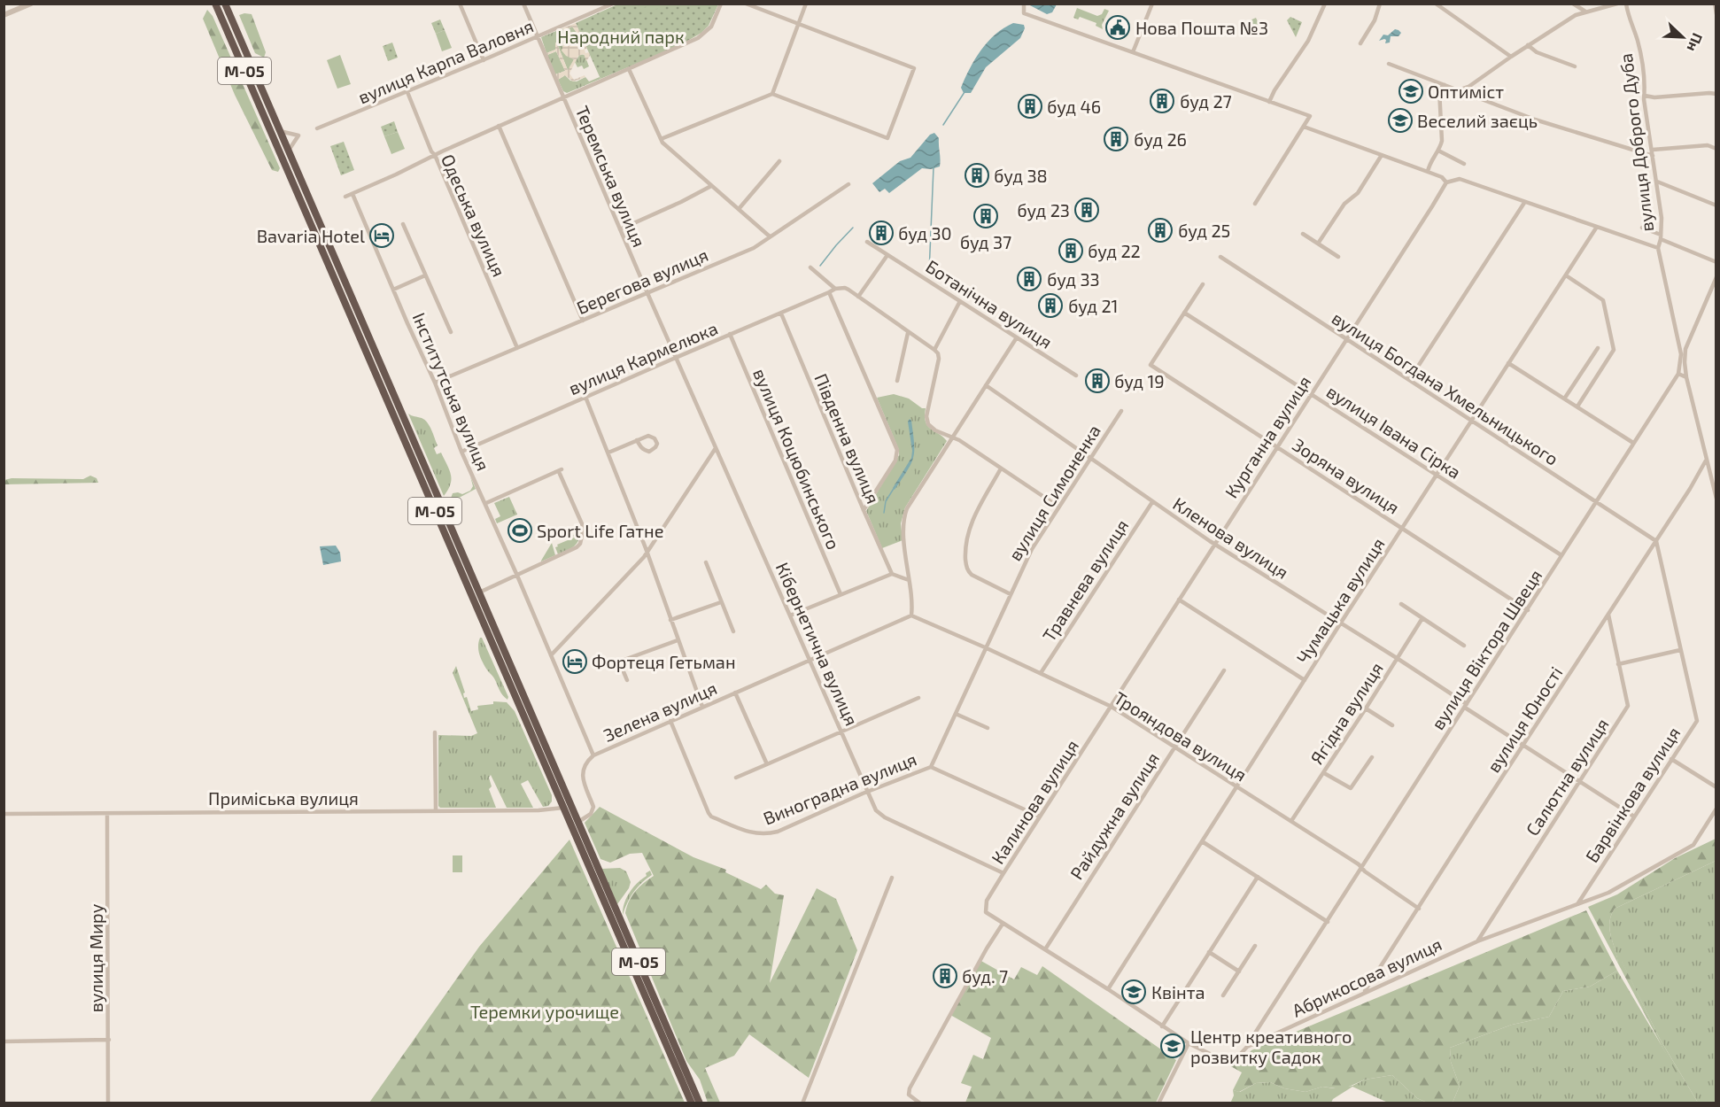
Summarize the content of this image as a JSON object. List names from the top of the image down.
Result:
{
  "streets": {
    "highway": ["М-05"],
    "street": [
      "вулиця Карпа Валовня",
      "вулиця Доброго Дуба",
      "Теремська вулиця",
      "Одеська вулиця",
      "Берегова вулиця",
      "Ботанічна вулиця",
      "вулиця Кармелюка",
      "вулиця Богдана Хмельницького",
      "Інститутська вулиця",
      "вулиця Івана Сірка",
      "Курганна вулиця",
      "Південна вулиця",
      "вулиця Коцюбинського",
      "Зоряна вулиця",
      "вулиця Симоненка",
      "Кленова вулиця",
      "Травнева вулиця",
      "Чумацька вулиця",
      "Кібернетична вулиця",
      "вулиця Віктора Швеця",
      "Зелена вулиця",
      "Ягідна вулиця",
      "вулиця Юності",
      "Трояндова вулиця",
      "Салютна вулиця",
      "Виноградна вулиця",
      "Барвінкова вулиця",
      "Приміська вулиця",
      "Калинова вулиця",
      "Райдужна вулиця",
      "вулиця Миру",
      "Абрикосова вулиця"
    ]
  },
  "crossings": [
    ["вулиця Карпа Валовня", "Теремська вулиця"],
    ["вулиця Карпа Валовня", "Одеська вулиця"],
    ["М-05", "Приміська вулиця"],
    ["Теремська вулиця", "Берегова вулиця"],
    ["Теремська вулиця", "вулиця Кармелюка"],
    ["Теремська вулиця", "Кібернетична вулиця"],
    ["Одеська вулиця", "Берегова вулиця"],
    ["Берегова вулиця", "Інститутська вулиця"],
    ["вулиця Кармелюка", "Інститутська вулиця"],
    ["вулиця Кармелюка", "Південна вулиця"],
    ["вулиця Кармелюка", "вулиця Коцюбинського"],
    ["вулиця Кармелюка", "Кібернетична вулиця"],
    ["вулиця Богдана Хмельницького", "Курганна вулиця"],
    ["вулиця Богдана Хмельницького", "Чумацька вулиця"],
    ["вулиця Богдана Хмельницького", "вулиця Віктора Швеця"],
    ["вулиця Богдана Хмельницького", "вулиця Юності"],
    ["вулиця Богдана Хмельницького", "Барвінкова вулиця"],
    ["Інститутська вулиця", "Зелена вулиця"],
    ["вулиця Івана Сірка", "Курганна вулиця"],
    ["вулиця Івана Сірка", "Зоряна вулиця"],
    ["вулиця Івана Сірка", "Чумацька вулиця"],
    ["вулиця Івана Сірка", "вулиця Віктора Швеця"],
    ["Курганна вулиця", "Зоряна вулиця"],
    ["Курганна вулиця", "Кленова вулиця"],
    ["Курганна вулиця", "Трояндова вулиця"],
    ["Курганна вулиця", "Калинова вулиця"],
    ["Зоряна вулиця", "Чумацька вулиця"],
    ["Зоряна вулиця", "вулиця Віктора Швеця"],
    ["вулиця Симоненка", "Кленова вулиця"],
    ["вулиця Симоненка", "Трояндова вулиця"],
    ["вулиця Симоненка", "Виноградна вулиця"],
    ["Кленова вулиця", "Травнева вулиця"],
    ["Кленова вулиця", "Чумацька вулиця"],
    ["Кленова вулиця", "вулиця Віктора Швеця"],
    ["Кленова вулиця", "Ягідна вулиця"],
    ["Кленова вулиця", "вулиця Юності"],
    ["Кленова вулиця", "Салютна вулиця"],
    ["Кленова вулиця", "Барвінкова вулиця"],
    ["Травнева вулиця", "Трояндова вулиця"],
    ["Чумацька вулиця", "Трояндова вулиця"],
    ["Чумацька вулиця", "Абрикосова вулиця"],
    ["Кібернетична вулиця", "Зелена вулиця"],
    ["Кібернетична вулиця", "Виноградна вулиця"],
    ["Кібернетична вулиця", "Калинова вулиця"],
    ["вулиця Віктора Швеця", "Трояндова вулиця"],
    ["вулиця Віктора Швеця", "Абрикосова вулиця"],
    ["Зелена вулиця", "Трояндова вулиця"],
    ["Зелена вулиця", "Виноградна вулиця"],
    ["Ягідна вулиця", "Трояндова вулиця"],
    ["вулиця Юності", "Трояндова вулиця"],
    ["вулиця Юності", "Салютна вулиця"],
    ["вулиця Юності", "Барвінкова вулиця"],
    ["вулиця Юності", "Абрикосова вулиця"],
    ["Трояндова вулиця", "Виноградна вулиця"],
    ["Трояндова вулиця", "Калинова вулиця"],
    ["Трояндова вулиця", "Райдужна вулиця"],
    ["Салютна вулиця", "Абрикосова вулиця"],
    ["Барвінкова вулиця", "Абрикосова вулиця"],
    ["Приміська вулиця", "вулиця Миру"],
    ["Калинова вулиця", "Абрикосова вулиця"],
    ["Райдужна вулиця", "Абрикосова вулиця"]
  ],
  "parks": ["Народний парк", "Теремки урочище"],
  "places": {
    "public building": ["Нова Пошта №3"],
    "school or university": [
      "Оптиміст",
      "Веселий заєць",
      "Квінта",
      "Центр креативного розвитку Садок"
    ],
    "building": [
      "буд 27",
      "буд 46",
      "буд 26",
      "буд 38",
      "буд 23",
      "буд 37",
      "буд 25",
      "буд 30",
      "буд 22",
      "буд 33",
      "буд 21",
      "буд 19",
      "буд. 7"
    ],
    "hotel": ["Bavaria Hotel", "Фортеця Гетьман"],
    "sports": ["Sport Life Гатне"]
  },
  "north": "bottom right"
}
